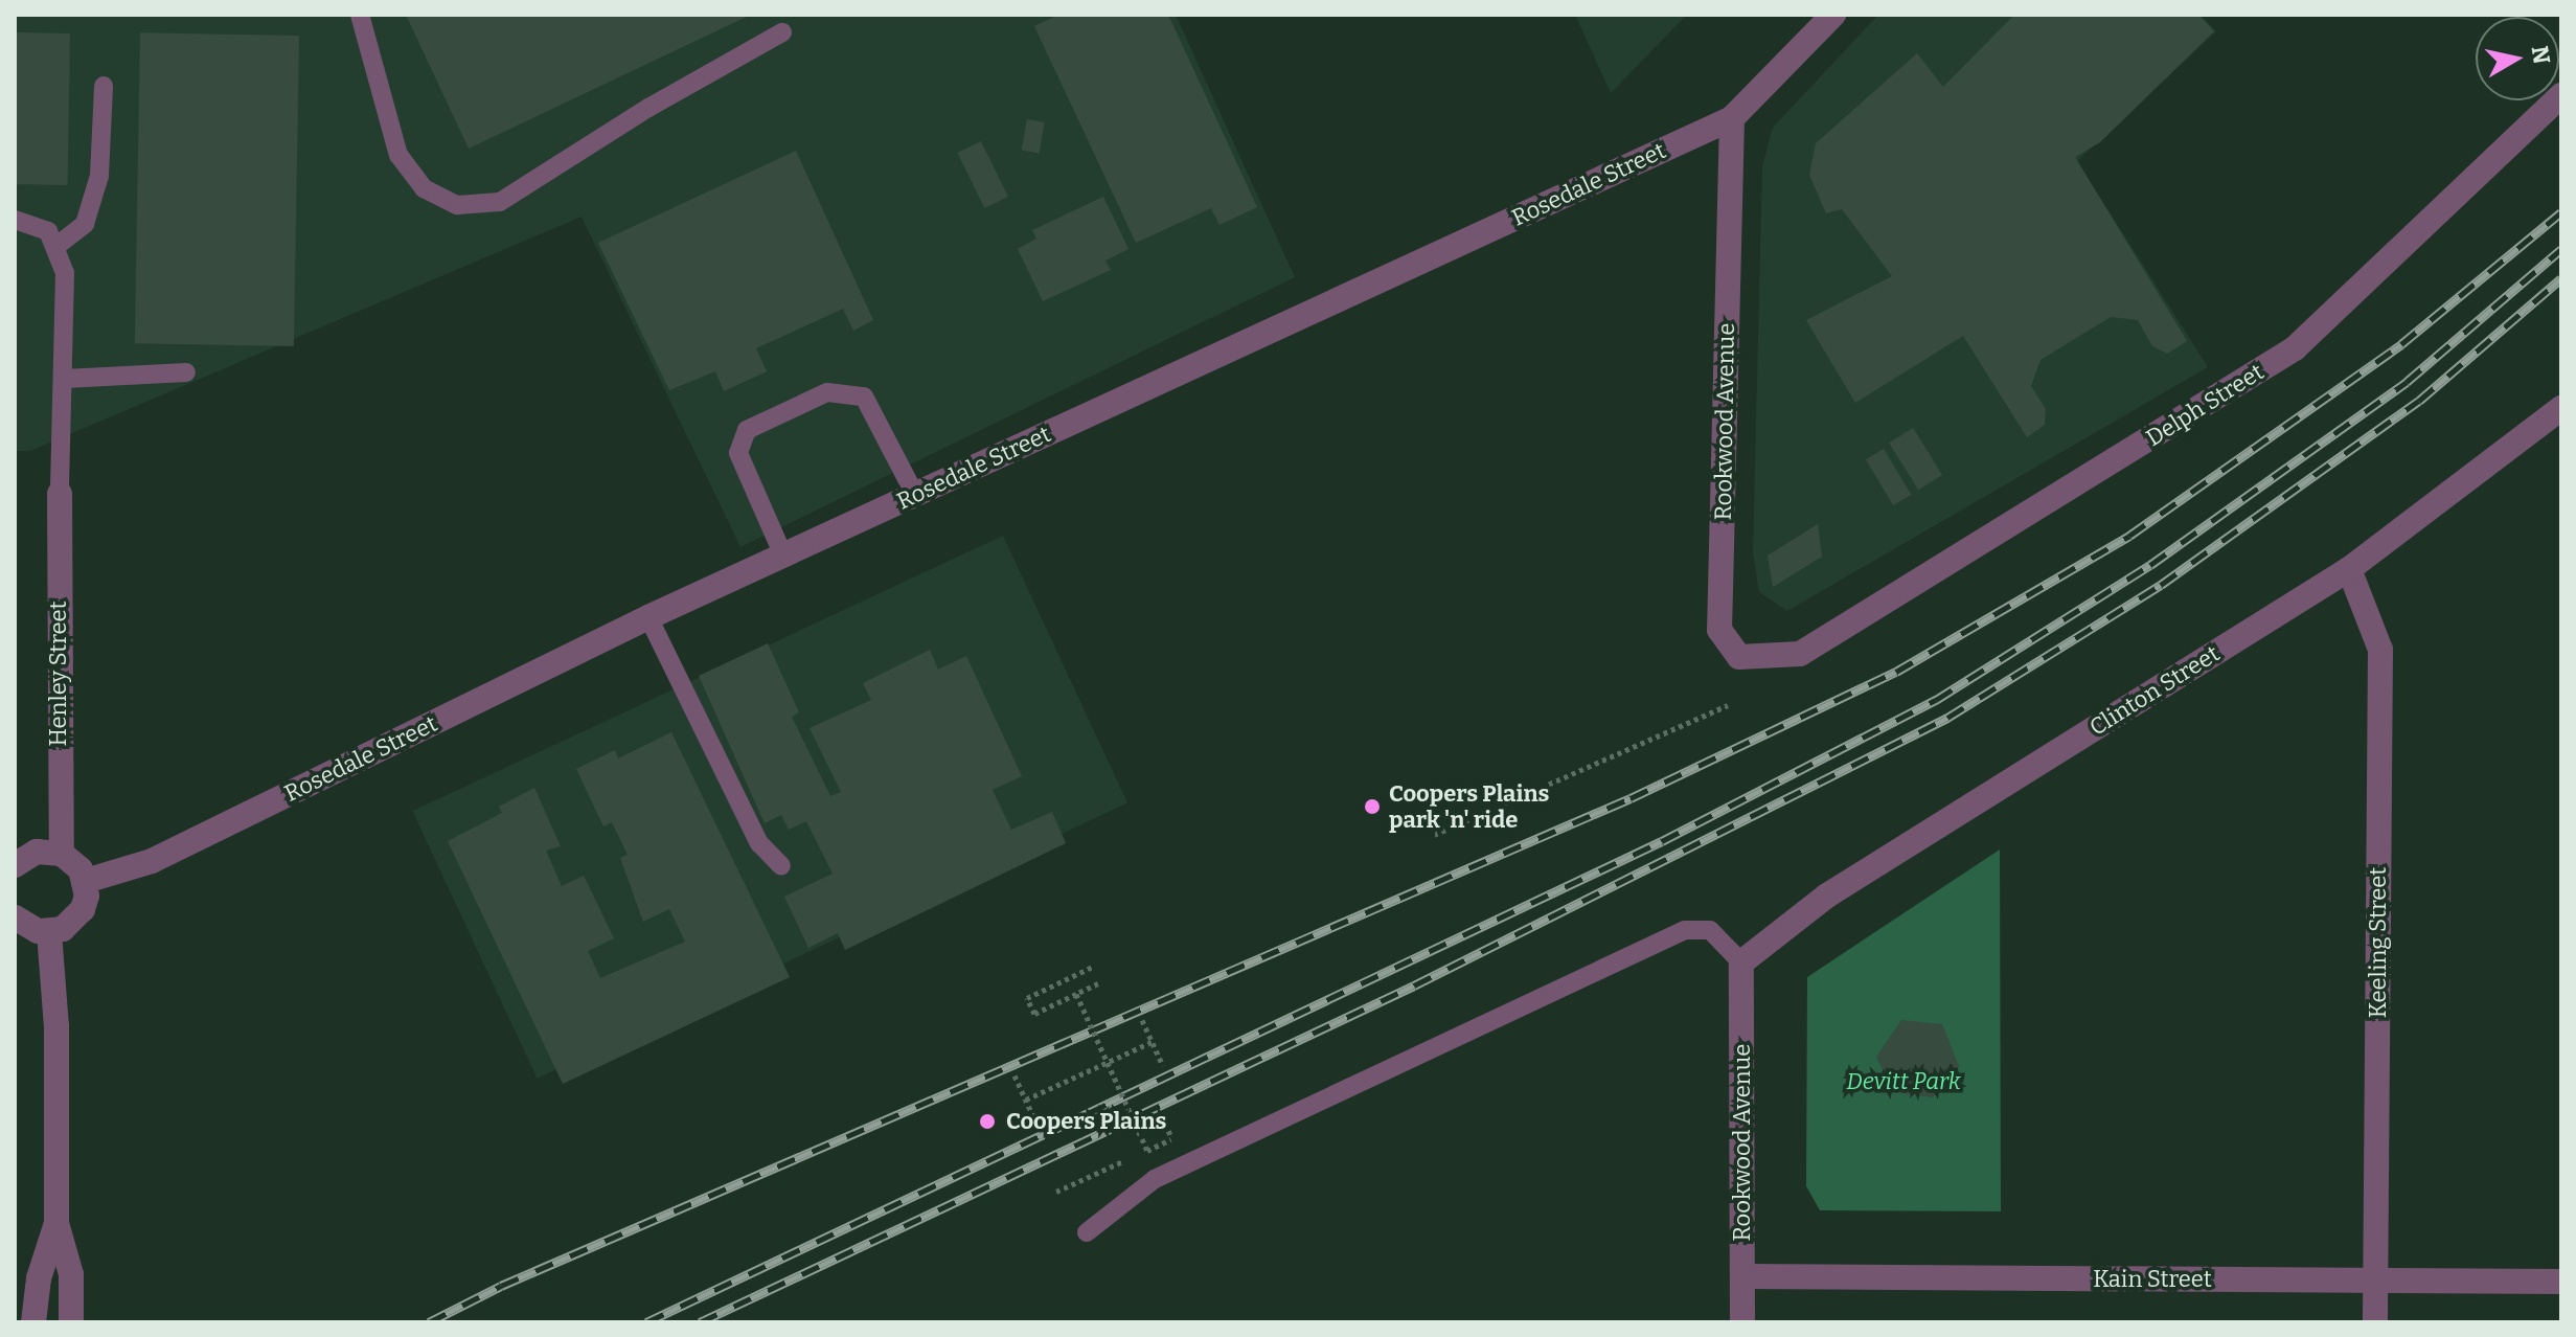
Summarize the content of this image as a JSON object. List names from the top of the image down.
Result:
{
  "streets": {
    "street": [
      "Rosedale Street",
      "Delph Street",
      "Rookwood Avenue",
      "Henley Street",
      "Clinton Street",
      "Keeling Street",
      "Kain Street"
    ]
  },
  "crossings": [
    ["Rosedale Street", "Rookwood Avenue"],
    ["Delph Street", "Rookwood Avenue"],
    ["Rookwood Avenue", "Clinton Street"],
    ["Rookwood Avenue", "Kain Street"],
    ["Clinton Street", "Keeling Street"],
    ["Keeling Street", "Kain Street"]
  ],
  "parks": ["Devitt Park"],
  "places": ["Coopers Plains park 'n' ride", "Coopers Plains"],
  "north": "right"
}
